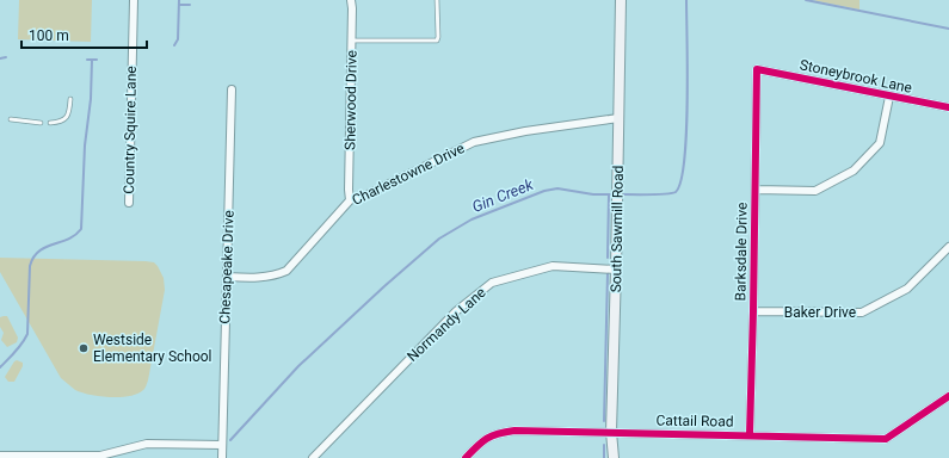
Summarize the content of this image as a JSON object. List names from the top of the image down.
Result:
{
  "streets": {
    "street": [
      "Stoneybrook Lane",
      "Sherwood Drive",
      "Country Squire Lane",
      "Charlestowne Drive",
      "South Sawmill Road",
      "Barksdale Drive",
      "Chesapeake Drive",
      "Baker Drive",
      "Normandy Lane",
      "Cattail Road"
    ]
  },
  "crossings": [
    ["Stoneybrook Lane", "Barksdale Drive"],
    ["Sherwood Drive", "Charlestowne Drive"],
    ["Charlestowne Drive", "South Sawmill Road"],
    ["Charlestowne Drive", "Chesapeake Drive"],
    ["South Sawmill Road", "Normandy Lane"],
    ["South Sawmill Road", "Cattail Road"],
    ["Barksdale Drive", "Baker Drive"],
    ["Barksdale Drive", "Cattail Road"]
  ],
  "water": ["Gin Creek"],
  "places": ["Westside Elementary School"],
  "scale_bar": "100 m"
}
